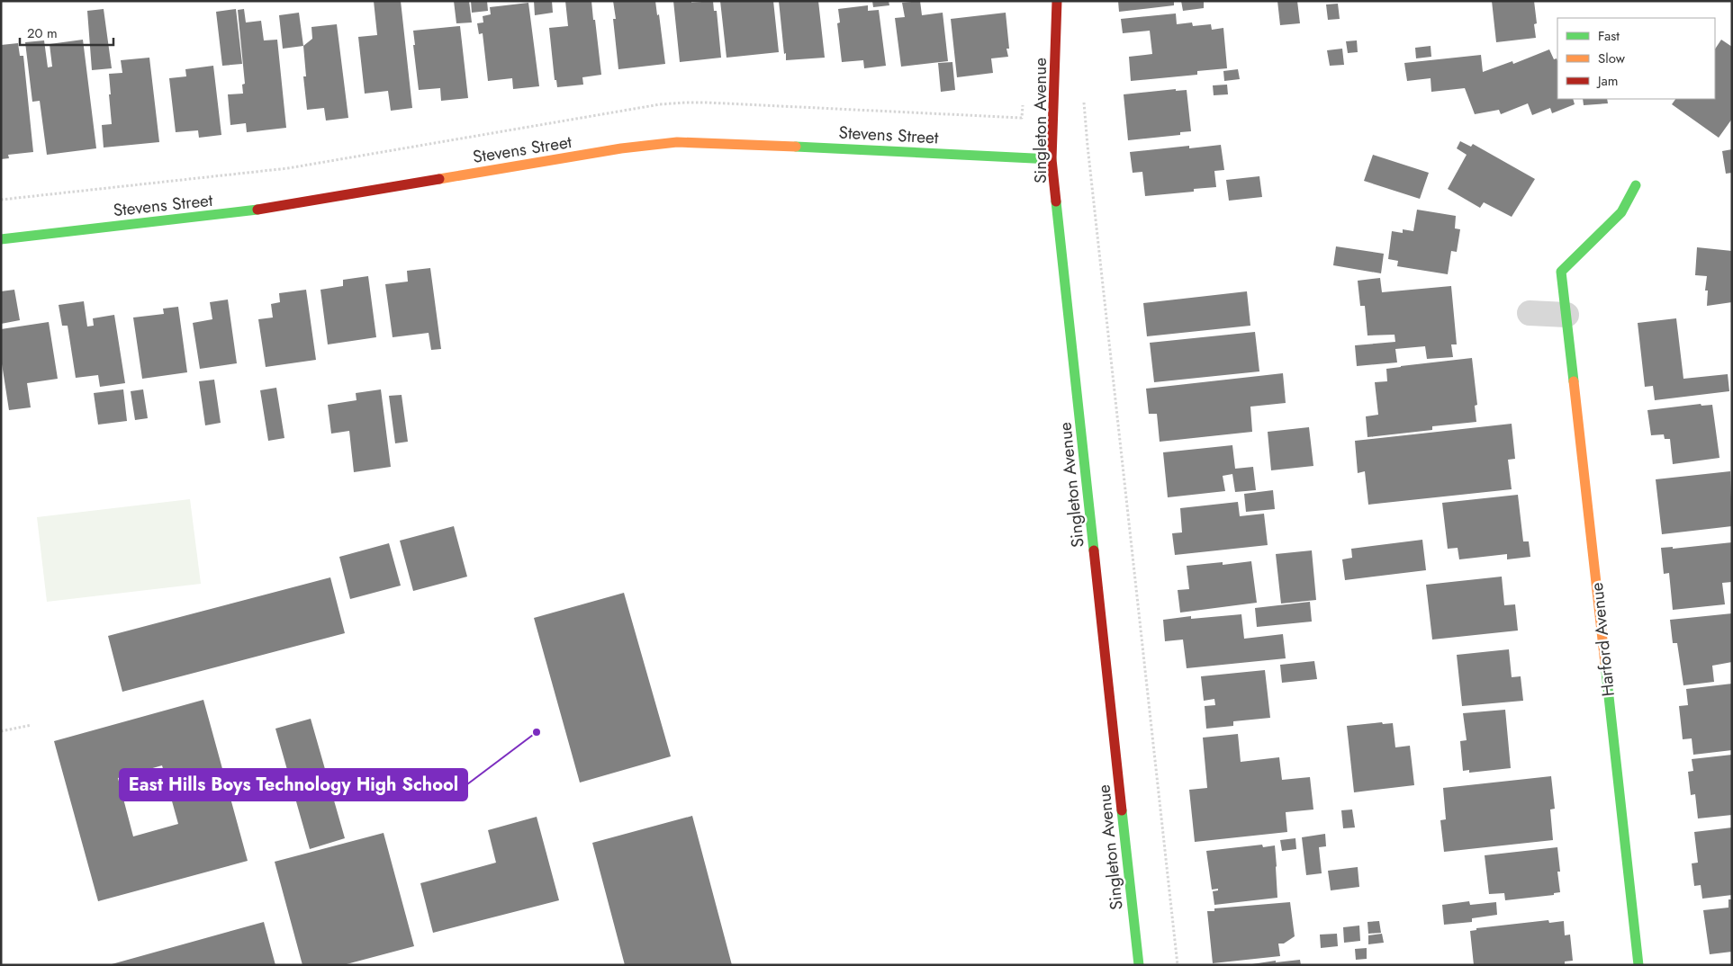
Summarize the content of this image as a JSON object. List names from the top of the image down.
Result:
{
  "streets": {
    "street": ["Singleton Avenue", "Stevens Street", "Harford Avenue"]
  },
  "crossings": [
    ["Singleton Avenue", "Stevens Street"]
  ],
  "places": ["East Hills Boys Technology High School"],
  "legend": ["Fast", "Slow", "Jam"],
  "scale_bar": "20 m"
}
